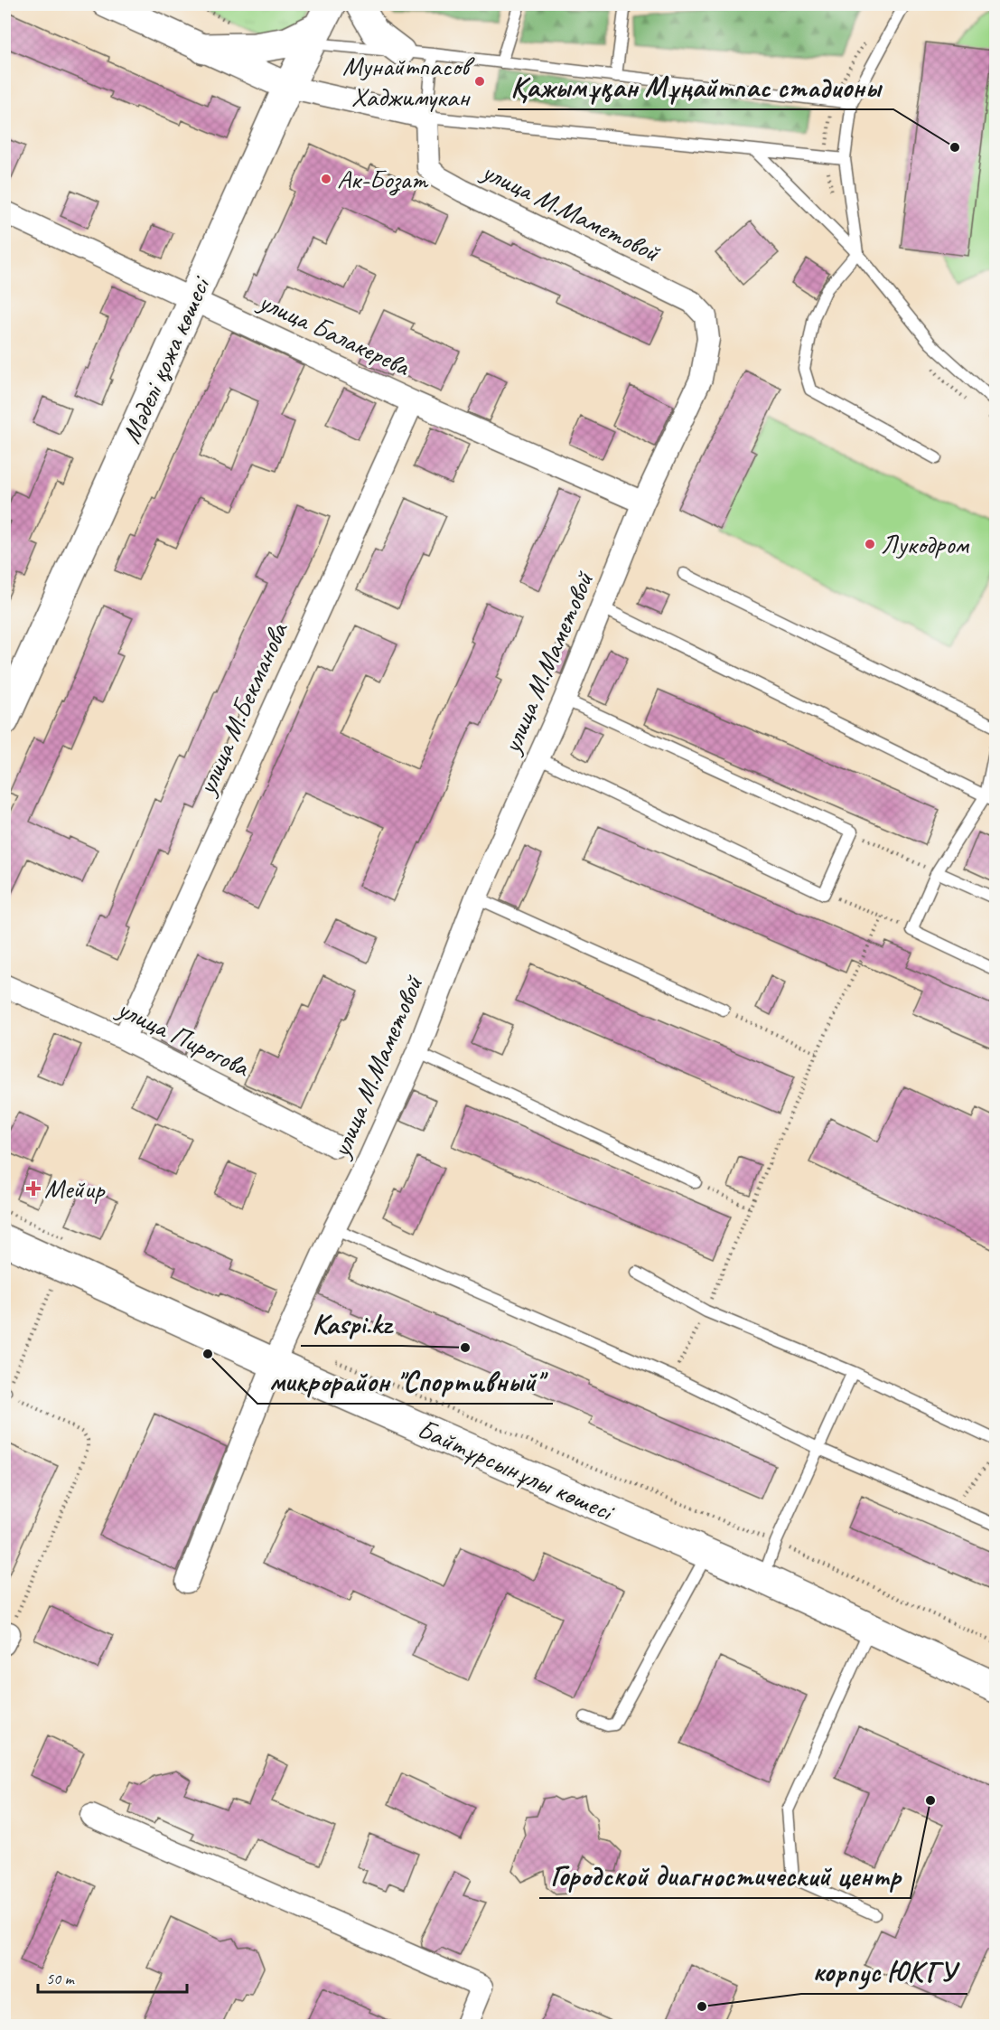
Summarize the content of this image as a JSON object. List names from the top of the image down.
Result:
{
  "streets": {
    "main road": ["Мәделі қожа көшесі", "Байтұрсынұлы көшесі"],
    "street": [
      "улица М.Маметовой",
      "улица Балакерева",
      "улица М.Бекманова",
      "улица Пирогова"
    ]
  },
  "crossings": [
    ["улица М.Маметовой", "улица Балакерева"],
    ["улица М.Маметовой", "Байтұрсынұлы көшесі"],
    ["улица Балакерева", "Мәделі қожа көшесі"],
    ["улица Балакерева", "улица М.Бекманова"],
    ["улица М.Бекманова", "улица Пирогова"]
  ],
  "places": {
    "other": [
      "Мунайтпасов Хаджимукан",
      "Қажымұқан Мұңайтпас стадионы",
      "Ак-Бозат",
      "Лукодром",
      "Kaspi.kz",
      "микрорайон \"Спортивный\"",
      "Городской диагностический центр",
      "корпус ЮКГУ"
    ],
    "health": ["Мейир"]
  },
  "scale_bar": "50 m"
}
